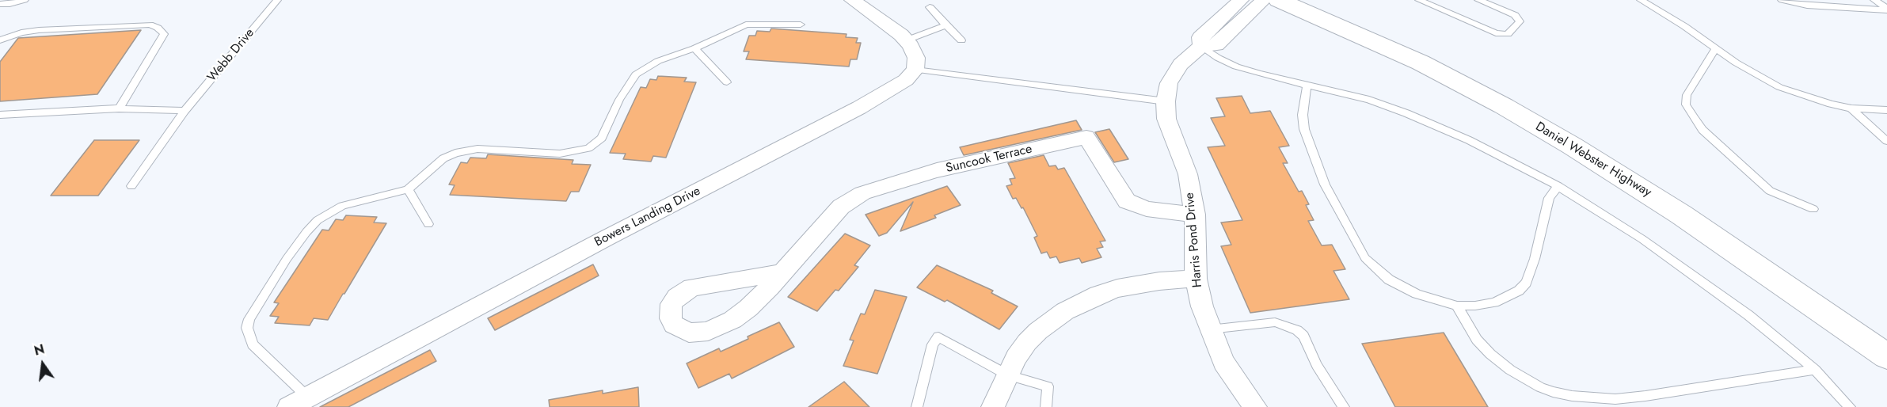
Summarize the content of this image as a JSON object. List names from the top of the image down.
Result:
{
  "streets": {
    "main road": ["Daniel Webster Highway"],
    "street": ["Suncook Terrace", "Bowers Landing Drive", "Harris Pond Drive"],
    "lane": ["Webb Drive"]
  },
  "crossings": [
    ["Suncook Terrace", "Harris Pond Drive"]
  ],
  "north": "top"
}
